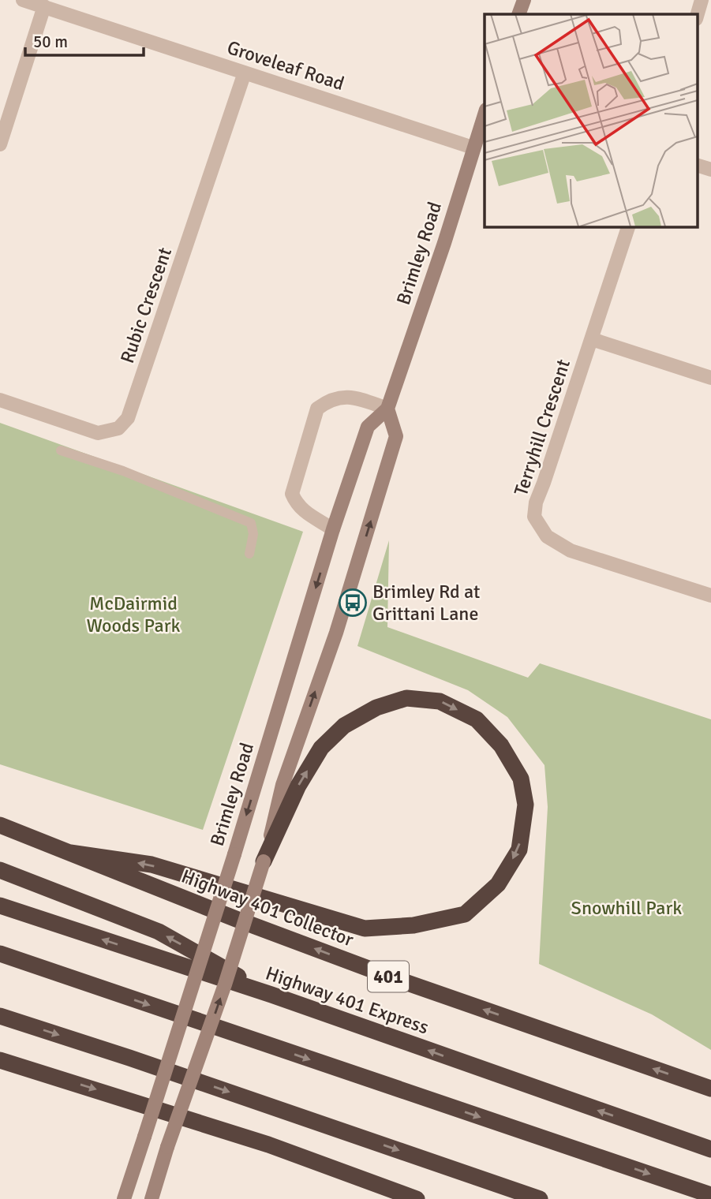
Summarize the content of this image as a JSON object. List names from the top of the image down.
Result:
{
  "streets": {
    "highway": ["Highway 401 Collector", "401", "Highway 401 Express"],
    "main road": ["Brimley Road"],
    "street": ["Groveleaf Road", "Rubic Crescent", "Terryhill Crescent"]
  },
  "crossings": [
    ["Groveleaf Road", "Brimley Road"],
    ["Groveleaf Road", "Rubic Crescent"]
  ],
  "parks": ["McDairmid Woods Park", "Snowhill Park"],
  "places": {
    "bus stop": ["Brimley Rd at Grittani Lane"]
  },
  "scale_bar": "50 m"
}
